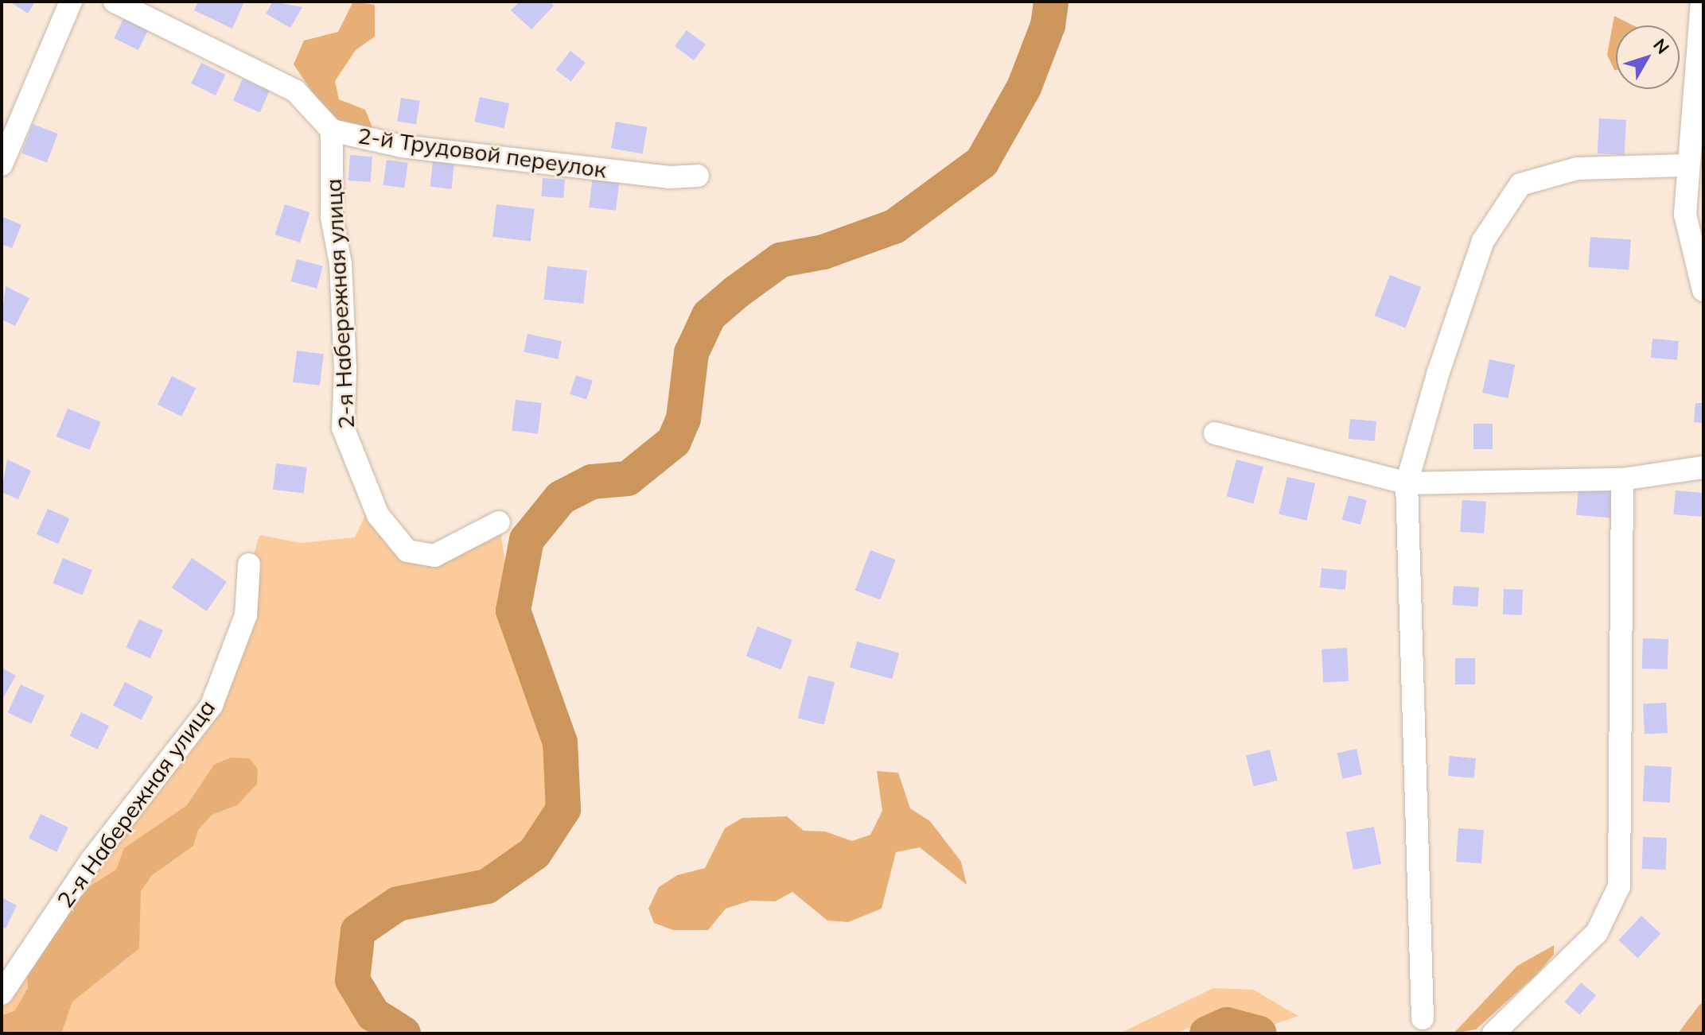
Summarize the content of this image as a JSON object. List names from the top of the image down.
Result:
{
  "streets": {
    "street": ["2-й Трудовой переулок", "2-я Набережная улица"]
  },
  "crossings": [
    ["2-й Трудовой переулок", "2-я Набережная улица"]
  ],
  "north": "top right"
}
